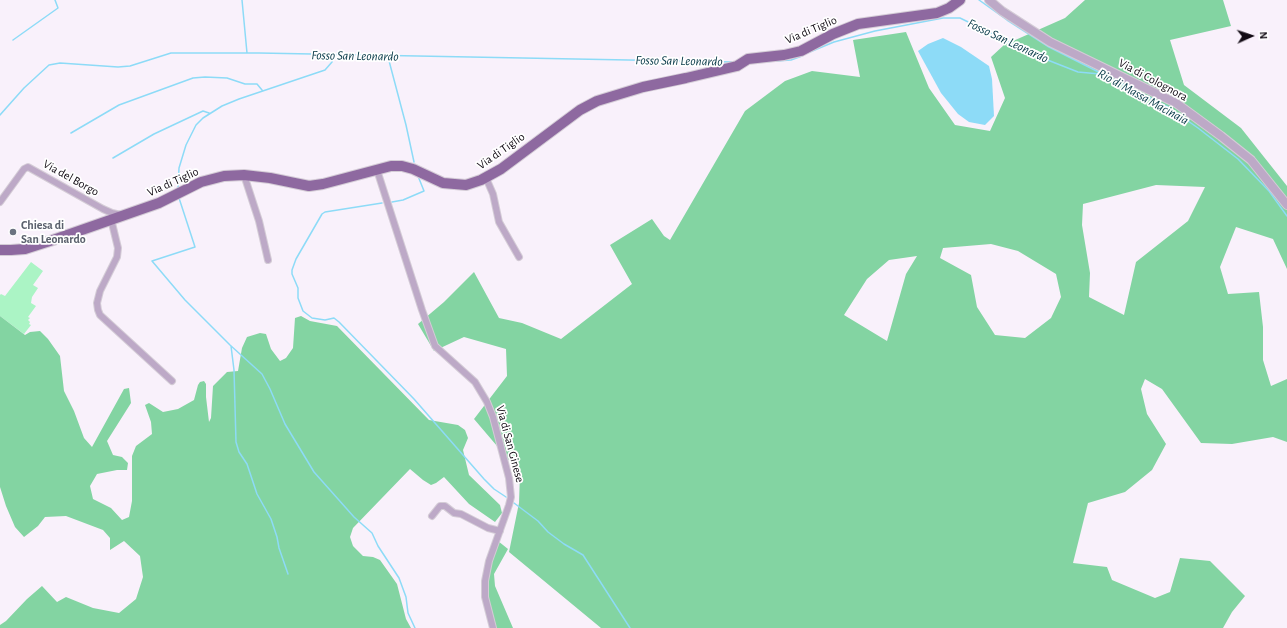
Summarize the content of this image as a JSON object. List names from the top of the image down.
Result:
{
  "streets": {
    "main road": ["Via di Tiglio"],
    "street": ["Via di Colognora", "Via del Borgo", "Via di San Ginese"]
  },
  "crossings": [
    ["Via di Tiglio", "Via del Borgo"],
    ["Via di Tiglio", "Via di San Ginese"]
  ],
  "water": ["Fosso San Leonardo", "Rio di Massa Macinaia"],
  "places": ["Chiesa di San Leonardo"],
  "north": "right"
}
